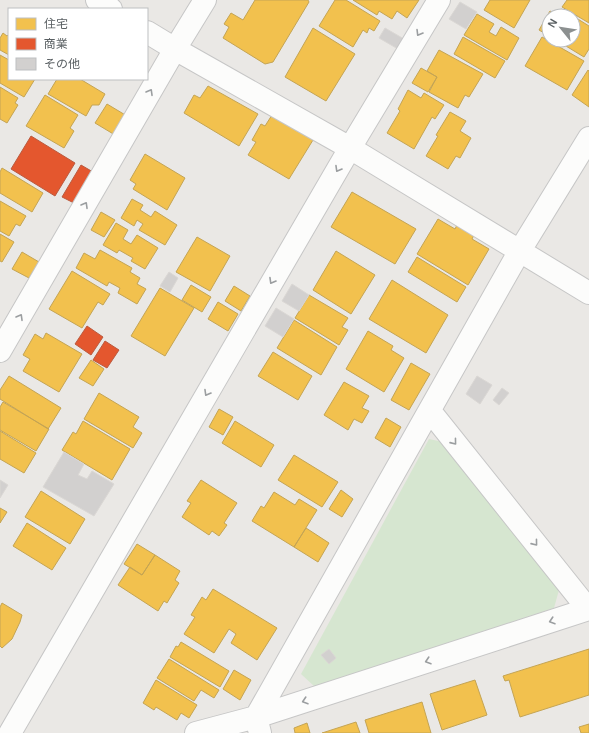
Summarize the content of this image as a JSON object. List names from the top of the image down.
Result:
{
  "legend": ["住宅", "商業", "その他"],
  "north": "top left"
}
